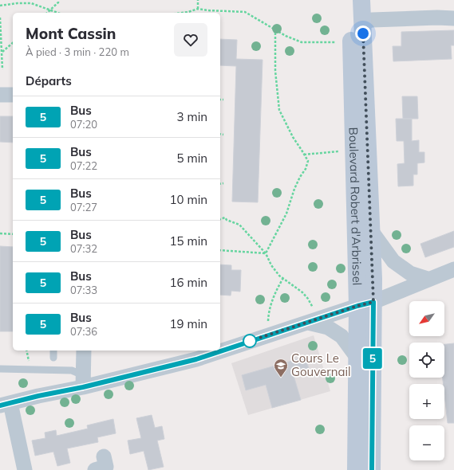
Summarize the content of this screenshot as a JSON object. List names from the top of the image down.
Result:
{
  "streets": {
    "street": ["Boulevard Robert d'Arbrissel"]
  },
  "places": {
    "school or university": ["Cours Le Gouvernail"]
  },
  "lines": ["bus line 5"],
  "north": "bottom left",
  "page": {
    "on_map": "5",
    "heading": [
      ["Mont Cassin", "À pied · 3 min · 220 m"],
      "Départs"
    ],
    "list": [
      {
        "mark": "5",
        "name": "Bus",
        "note": "07:20",
        "value": "3 min"
      },
      {
        "mark": "5",
        "name": "Bus",
        "note": "07:22",
        "value": "5 min"
      },
      {
        "mark": "5",
        "name": "Bus",
        "note": "07:27",
        "value": "10 min"
      },
      {
        "mark": "5",
        "name": "Bus",
        "note": "07:32",
        "value": "15 min"
      },
      {
        "mark": "5",
        "name": "Bus",
        "note": "07:33",
        "value": "16 min"
      },
      {
        "mark": "5",
        "name": "Bus",
        "note": "07:36",
        "value": "19 min"
      }
    ],
    "map_buttons": ["+", "−"]
  }
}
